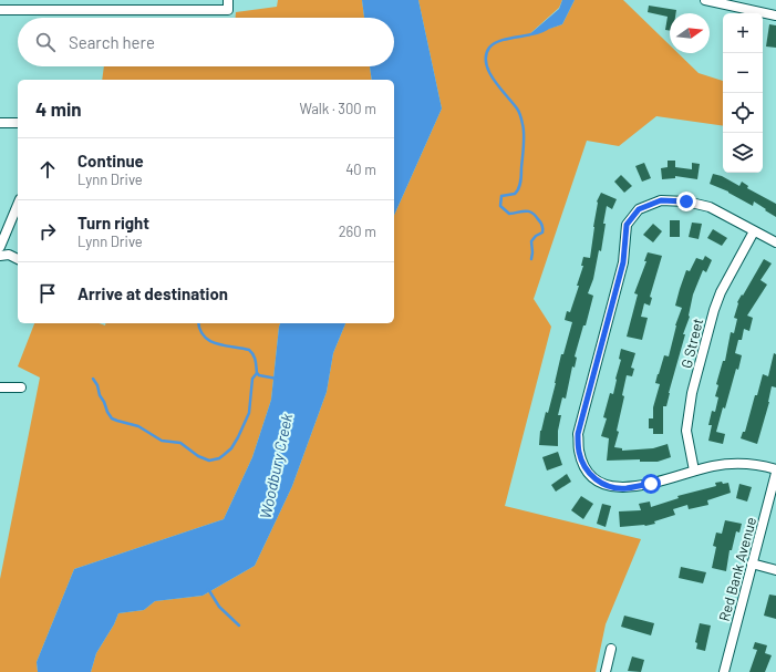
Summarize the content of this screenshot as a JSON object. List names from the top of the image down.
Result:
{
  "streets": {
    "street": ["G Street", "Red Bank Avenue"]
  },
  "water": ["Woodbury Creek"],
  "north": "right",
  "page": {
    "map_buttons": ["+", "−"],
    "search": "Search here",
    "heading": ["4 min", "Walk · 300 m"],
    "list": [
      ["Continue", "Lynn Drive", "40 m"],
      ["Turn right", "Lynn Drive", "260 m"],
      "Arrive at destination"
    ]
  }
}
